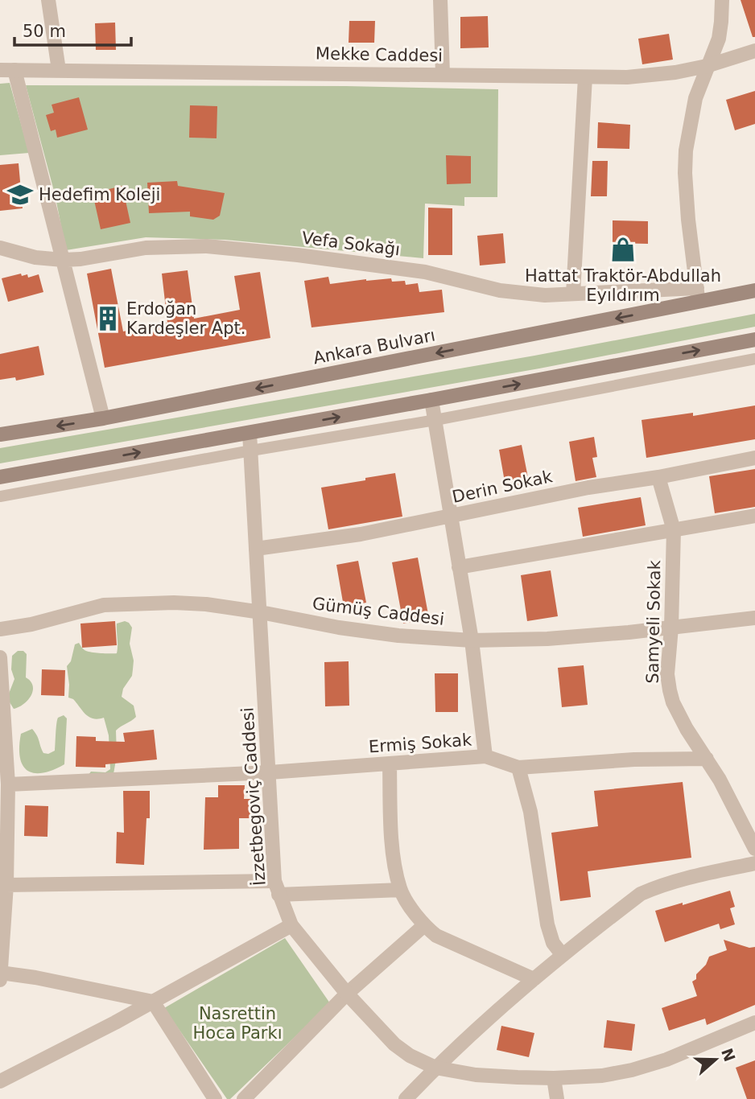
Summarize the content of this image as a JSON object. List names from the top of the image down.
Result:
{
  "streets": {
    "main road": ["Ankara Bulvarı"],
    "street": [
      "Mekke Caddesi",
      "Vefa Sokağı",
      "Derin Sokak",
      "Gümüş Caddesi",
      "Samyeli Sokak",
      "Ermiş Sokak",
      "İzzetbegoviç Caddesi"
    ]
  },
  "crossings": [
    ["Vefa Sokağı", "Ankara Bulvarı"],
    ["Derin Sokak", "Samyeli Sokak"],
    ["Derin Sokak", "İzzetbegoviç Caddesi"],
    ["Gümüş Caddesi", "Samyeli Sokak"],
    ["Gümüş Caddesi", "İzzetbegoviç Caddesi"],
    ["Samyeli Sokak", "Ermiş Sokak"],
    ["Ermiş Sokak", "İzzetbegoviç Caddesi"]
  ],
  "parks": ["Nasrettin Hoca Parkı"],
  "places": {
    "school or university": ["Hedefim Koleji"],
    "shop": ["Hattat Traktör-Abdullah Eyıldırım"],
    "building": ["Erdoğan Kardeşler Apt."]
  },
  "scale_bar": "50 m",
  "north": "right"
}
